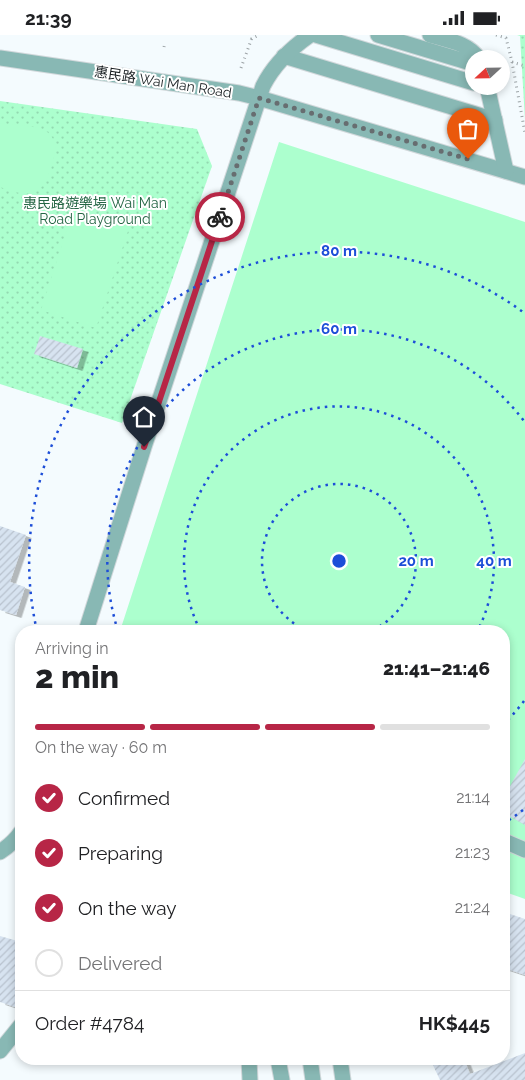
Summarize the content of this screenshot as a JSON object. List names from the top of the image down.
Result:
{
  "streets": {
    "street": ["惠民路 Wai Man Road"]
  },
  "parks": ["惠民路遊樂場 Wai Man Road Playground"],
  "north": "left",
  "page": {
    "status": "21:39",
    "heading": ["2 min", "Arriving in", "21:41–21:46"],
    "panel": ["Order #4784", "HK$445"],
    "bar": "On the way · 60 m",
    "list": [
      ["Confirmed", "21:14"],
      ["Preparing", "21:23"],
      ["On the way", "21:24"],
      "Delivered"
    ]
  },
  "rings": [
    "80 m",
    "60 m",
    "20 m",
    "40 m"
  ]
}
